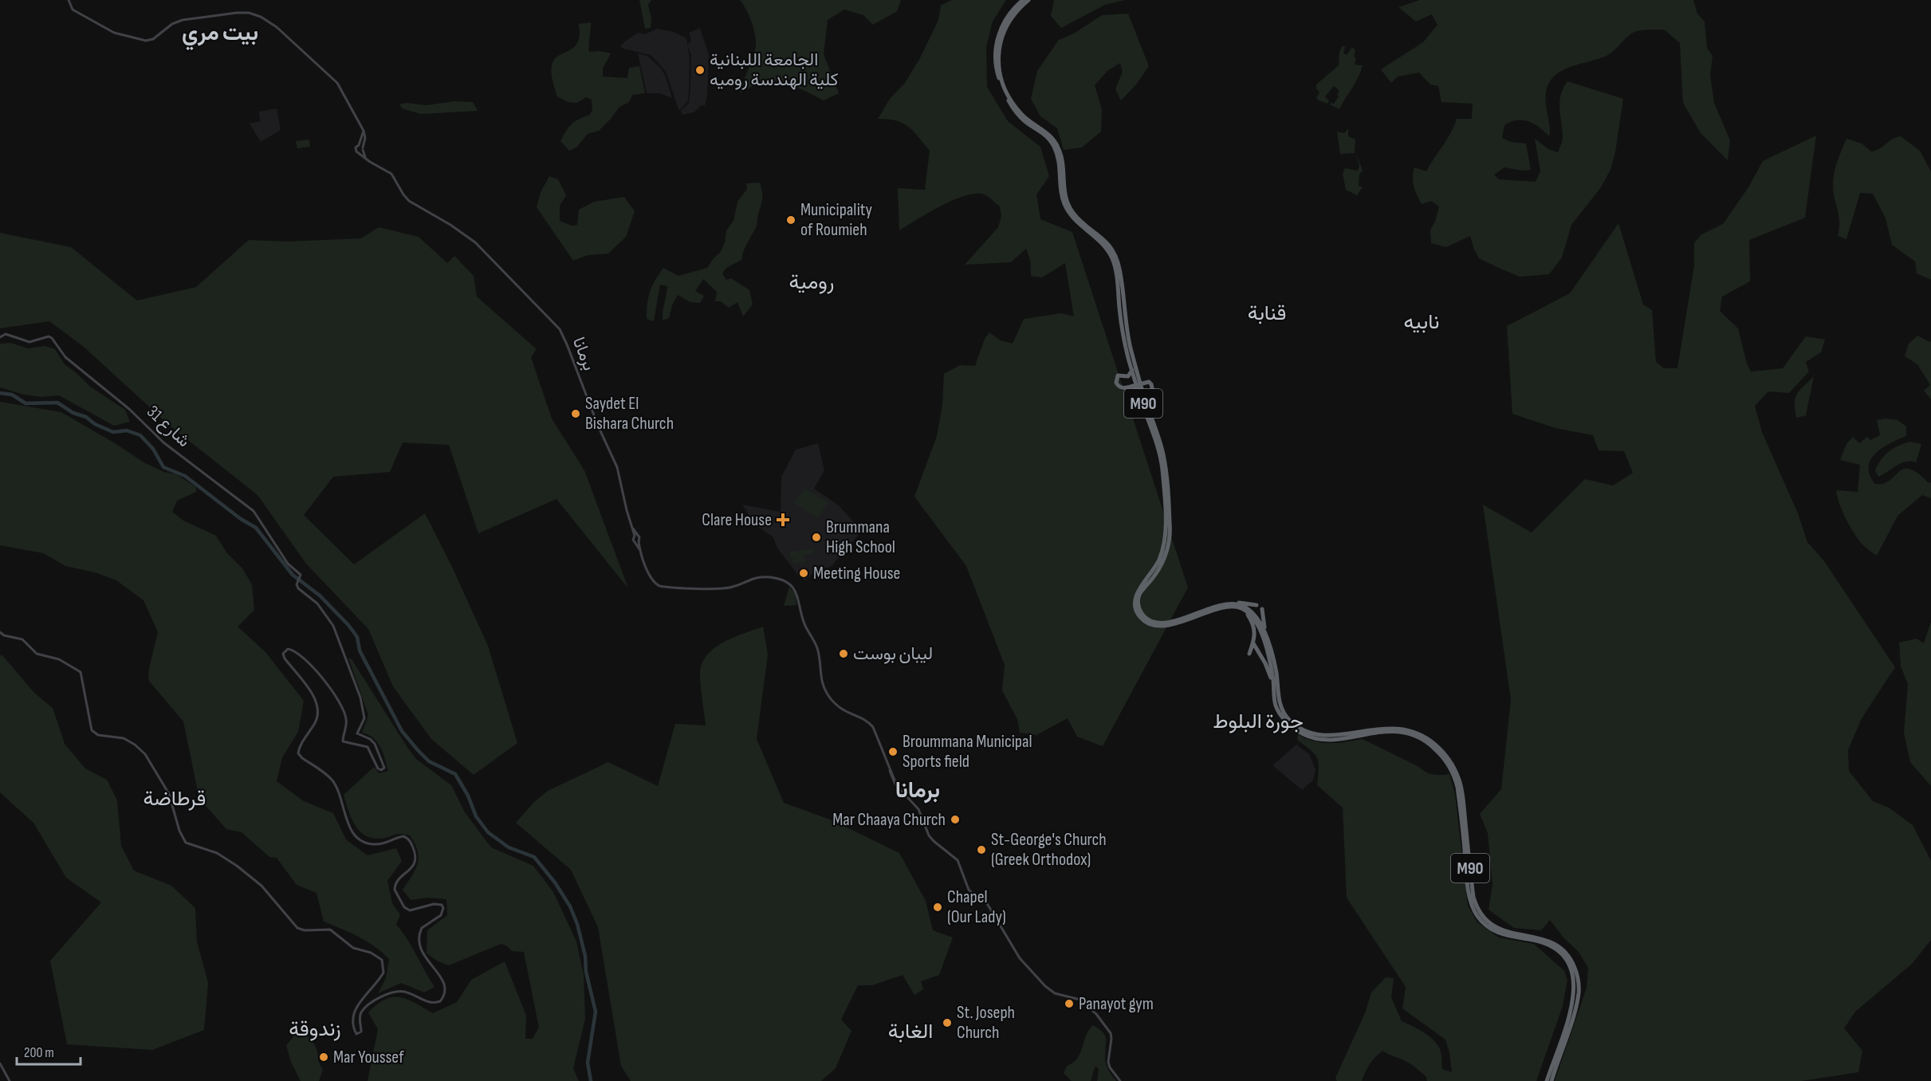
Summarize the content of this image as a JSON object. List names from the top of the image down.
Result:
{
  "streets": {
    "highway": ["M90"],
    "main road": ["برمانا", "شارع 31"]
  },
  "districts": [
    "بيت مري",
    "رومية",
    "قنابة",
    "نابيه",
    "جورة البلوط",
    "برمانا",
    "قرطاضة",
    "زندوقة",
    "الغابة"
  ],
  "places": {
    "other": [
      "الجامعة اللبنانية كلية الهندسة روميه",
      "Municipality of Roumieh",
      "Saydet El Bishara Church",
      "Brummana High School",
      "Meeting House",
      "ليبان بوست",
      "Broummana Municipal Sports field",
      "Mar Chaaya Church",
      "St-George's Church (Greek Orthodox)",
      "Chapel (Our Lady)",
      "Panayot gym",
      "St. Joseph Church",
      "Mar Youssef"
    ],
    "health": ["Clare House"]
  },
  "scale_bar": "200 m"
}
